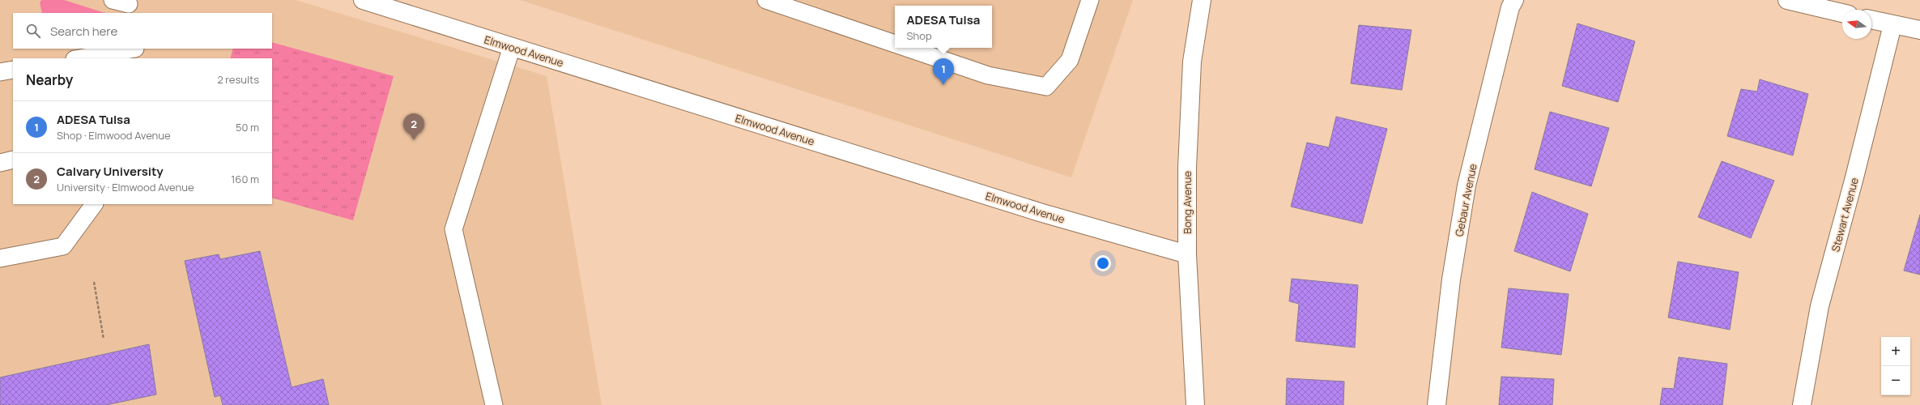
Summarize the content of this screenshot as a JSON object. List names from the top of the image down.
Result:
{
  "streets": {
    "street": [
      "Elmwood Avenue",
      "Gebaur Avenue",
      "Bong Avenue",
      "Stewart Avenue"
    ]
  },
  "crossings": [
    ["Elmwood Avenue", "Bong Avenue"]
  ],
  "north": "left",
  "page": {
    "popup": ["ADESA Tulsa", "Shop"],
    "search": "Search here",
    "pins": ["1", "2"],
    "heading": ["Nearby", "2 results"],
    "list": [
      {
        "mark": "1",
        "name": "ADESA Tulsa",
        "note": "Shop · Elmwood Avenue",
        "value": "50 m"
      },
      {
        "mark": "2",
        "name": "Calvary University",
        "note": "University · Elmwood Avenue",
        "value": "160 m"
      }
    ],
    "map_buttons": ["+", "−"]
  }
}
